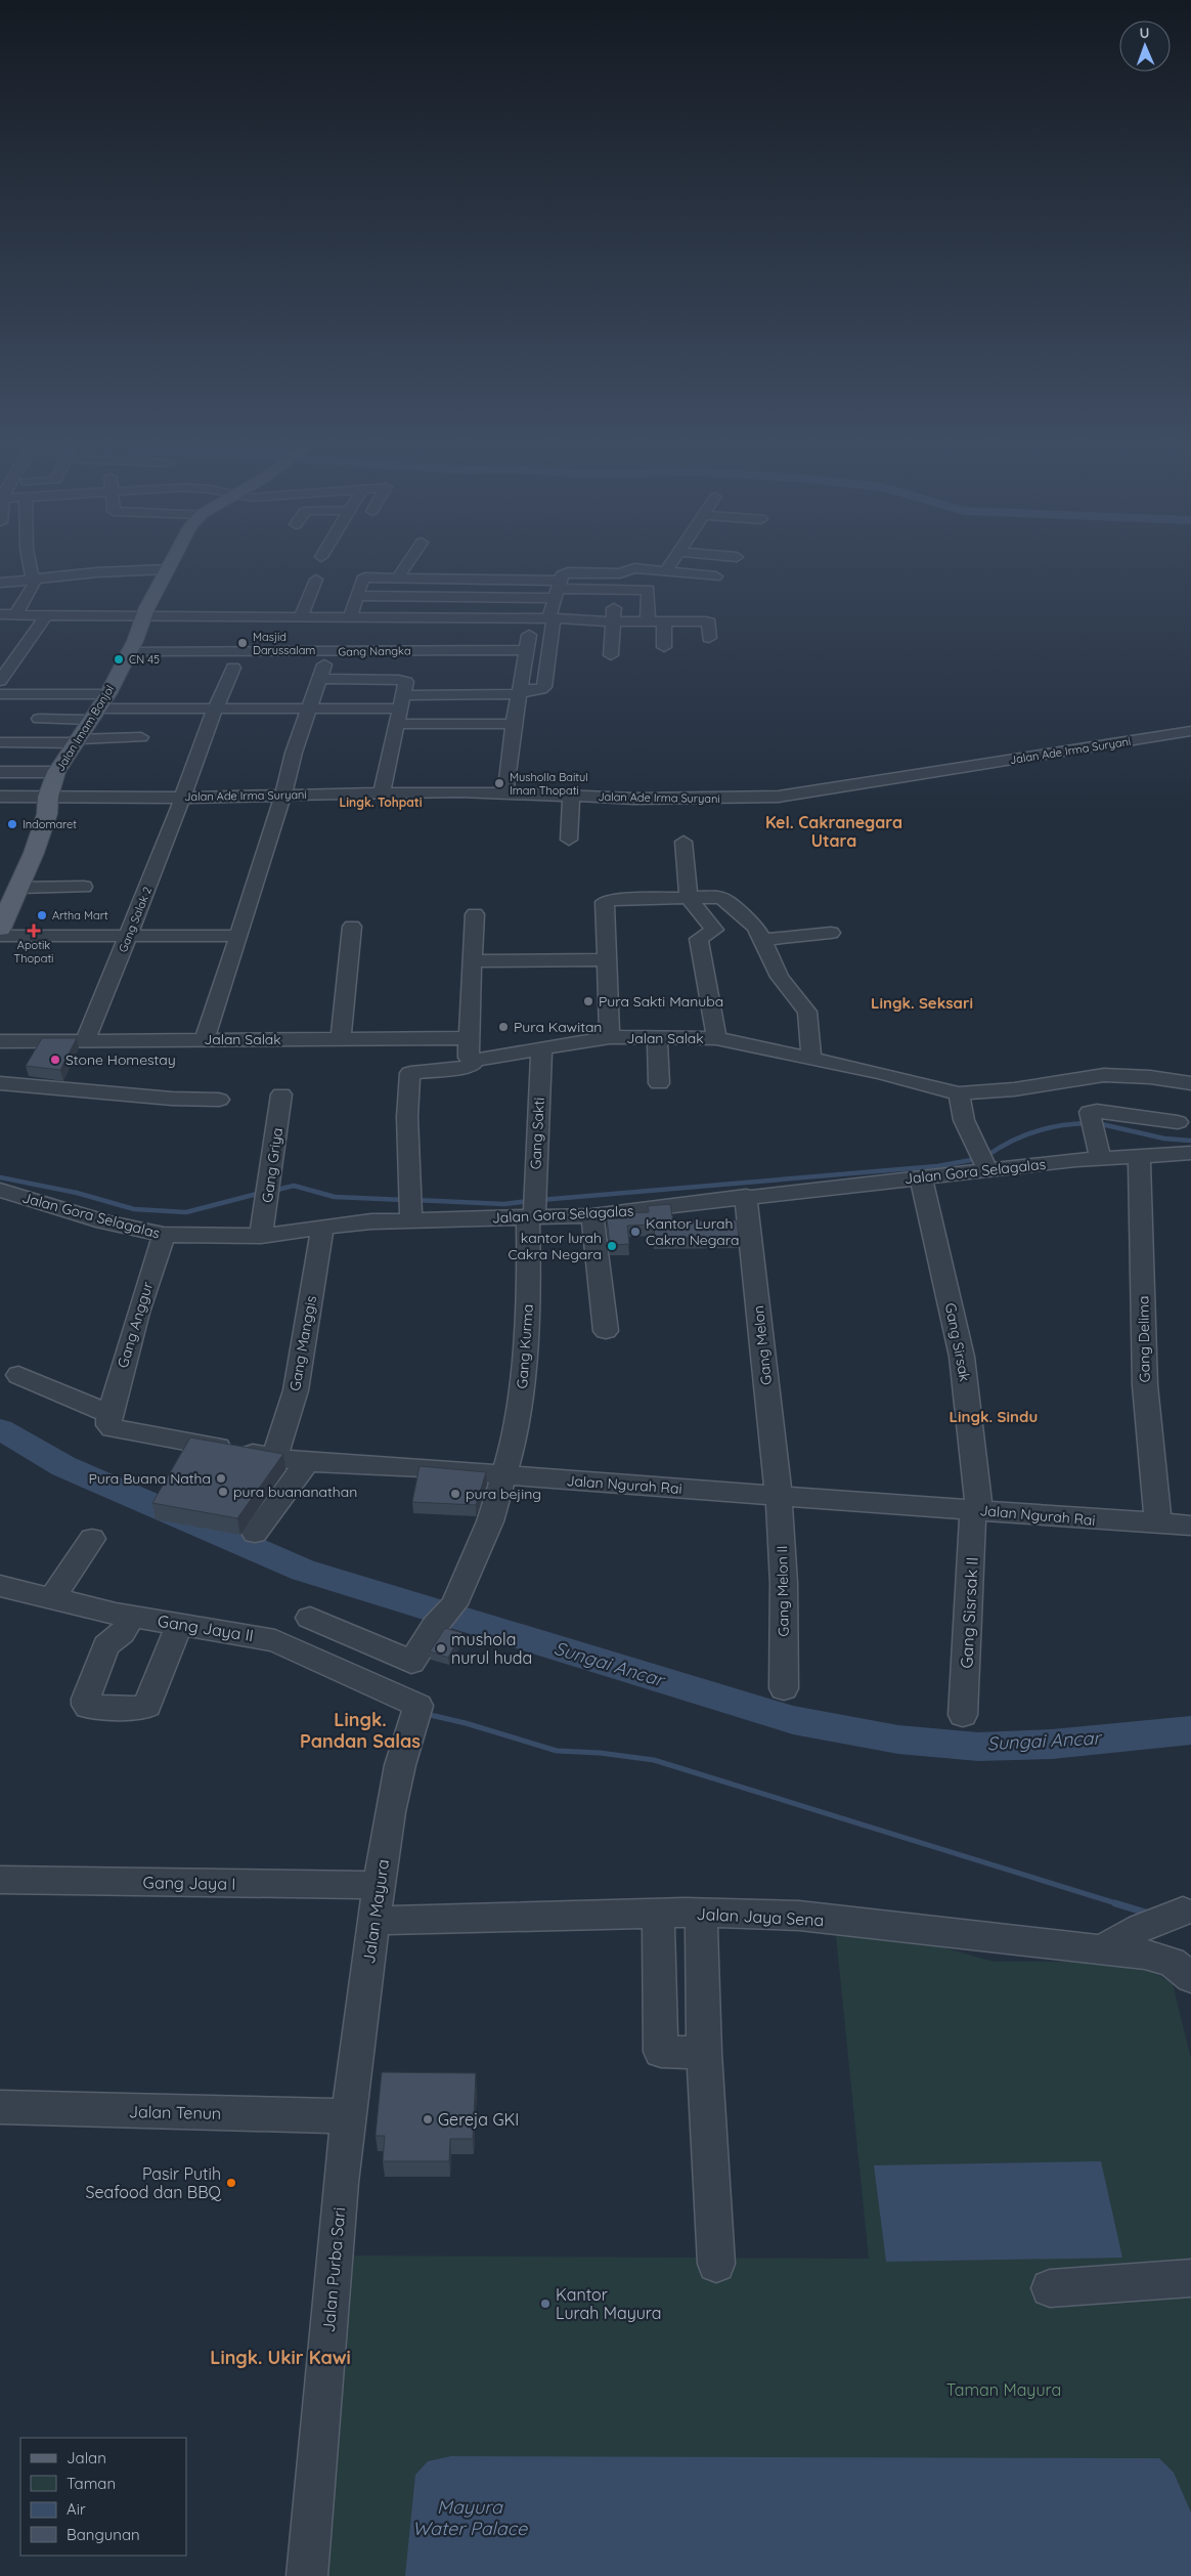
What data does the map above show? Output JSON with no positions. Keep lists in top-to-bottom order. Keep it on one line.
{"streets":{"main road":["Jalan Imam Bonjol"],"street":["Gang Nangka","Jalan Ade Irma Suryani","Gang Salak 2","Jalan Salak","Gang Sakti","Gang Griya","Jalan Gora Selagalas","Gang Anggur","Gang Delima","Gang Sirsak","Gang Manggis","Gang Melon","Gang Kurma","Jalan Ngurah Rai","Gang Melon II","Gang Sisrsak II","Gang Jaya II","Gang Jaya I","Jalan Mayura","Jalan Jaya Sena","Jalan Tenun","Jalan Purba Sari"]},"crossings":[["Gang Nangka","Jalan Imam Bonjol"],["Jalan Imam Bonjol","Jalan Ade Irma Suryani"],["Jalan Ade Irma Suryani","Gang Salak 2"],["Gang Salak 2","Jalan Salak"],["Jalan Salak","Gang Sakti"],["Jalan Salak","Jalan Gora Selagalas"],["Gang Sakti","Jalan Gora Selagalas"],["Gang Sakti","Gang Kurma"],["Gang Griya","Jalan Gora Selagalas"],["Jalan Gora Selagalas","Gang Anggur"],["Jalan Gora Selagalas","Gang Delima"],["Jalan Gora Selagalas","Gang Sirsak"],["Jalan Gora Selagalas","Gang Manggis"],["Jalan Gora Selagalas","Gang Melon"],["Jalan Gora Selagalas","Gang Kurma"],["Gang Anggur","Jalan Ngurah Rai"],["Gang Delima","Jalan Ngurah Rai"],["Gang Sirsak","Jalan Ngurah Rai"],["Gang Sirsak","Gang Sisrsak II"],["Gang Manggis","Jalan Ngurah Rai"],["Gang Melon","Jalan Ngurah Rai"],["Gang Melon","Gang Melon II"],["Gang Kurma","Jalan Ngurah Rai"],["Jalan Ngurah Rai","Gang Melon II"],["Jalan Ngurah Rai","Gang Sisrsak II"],["Gang Jaya II","Jalan Mayura"],["Gang Jaya I","Jalan Mayura"],["Jalan Mayura","Jalan Jaya Sena"],["Jalan Mayura","Jalan Tenun"],["Jalan Mayura","Jalan Purba Sari"],["Jalan Tenun","Jalan Purba Sari"]],"districts":["Lingk. Tohpati","Kel. Cakranegara Utara","Lingk. Seksari","Lingk. Sindu","Lingk. Pandan Salas","Lingk. Ukir Kawi"],"water":["Sungai Ancar","Mayura Water Palace"],"parks":["Taman Mayura"],"places":{"other":["Masjid Darussalam","CN 45","Musholla Baitul Iman Thopati","Indomaret","Artha Mart","Pura Sakti Manuba","Pura Kawitan","Stone Homestay","Kantor Lurah Cakra Negara","kantor lurah Cakra Negara","Pura Buana Natha","pura buananathan","pura bejing","mushola nurul huda","Gereja GKI","Pasir Putih Seafood dan BBQ","Kantor Lurah Mayura"],"health":["Apotik Thopati"]},"legend":["Jalan","Taman","Air","Bangunan"],"north":"top"}
